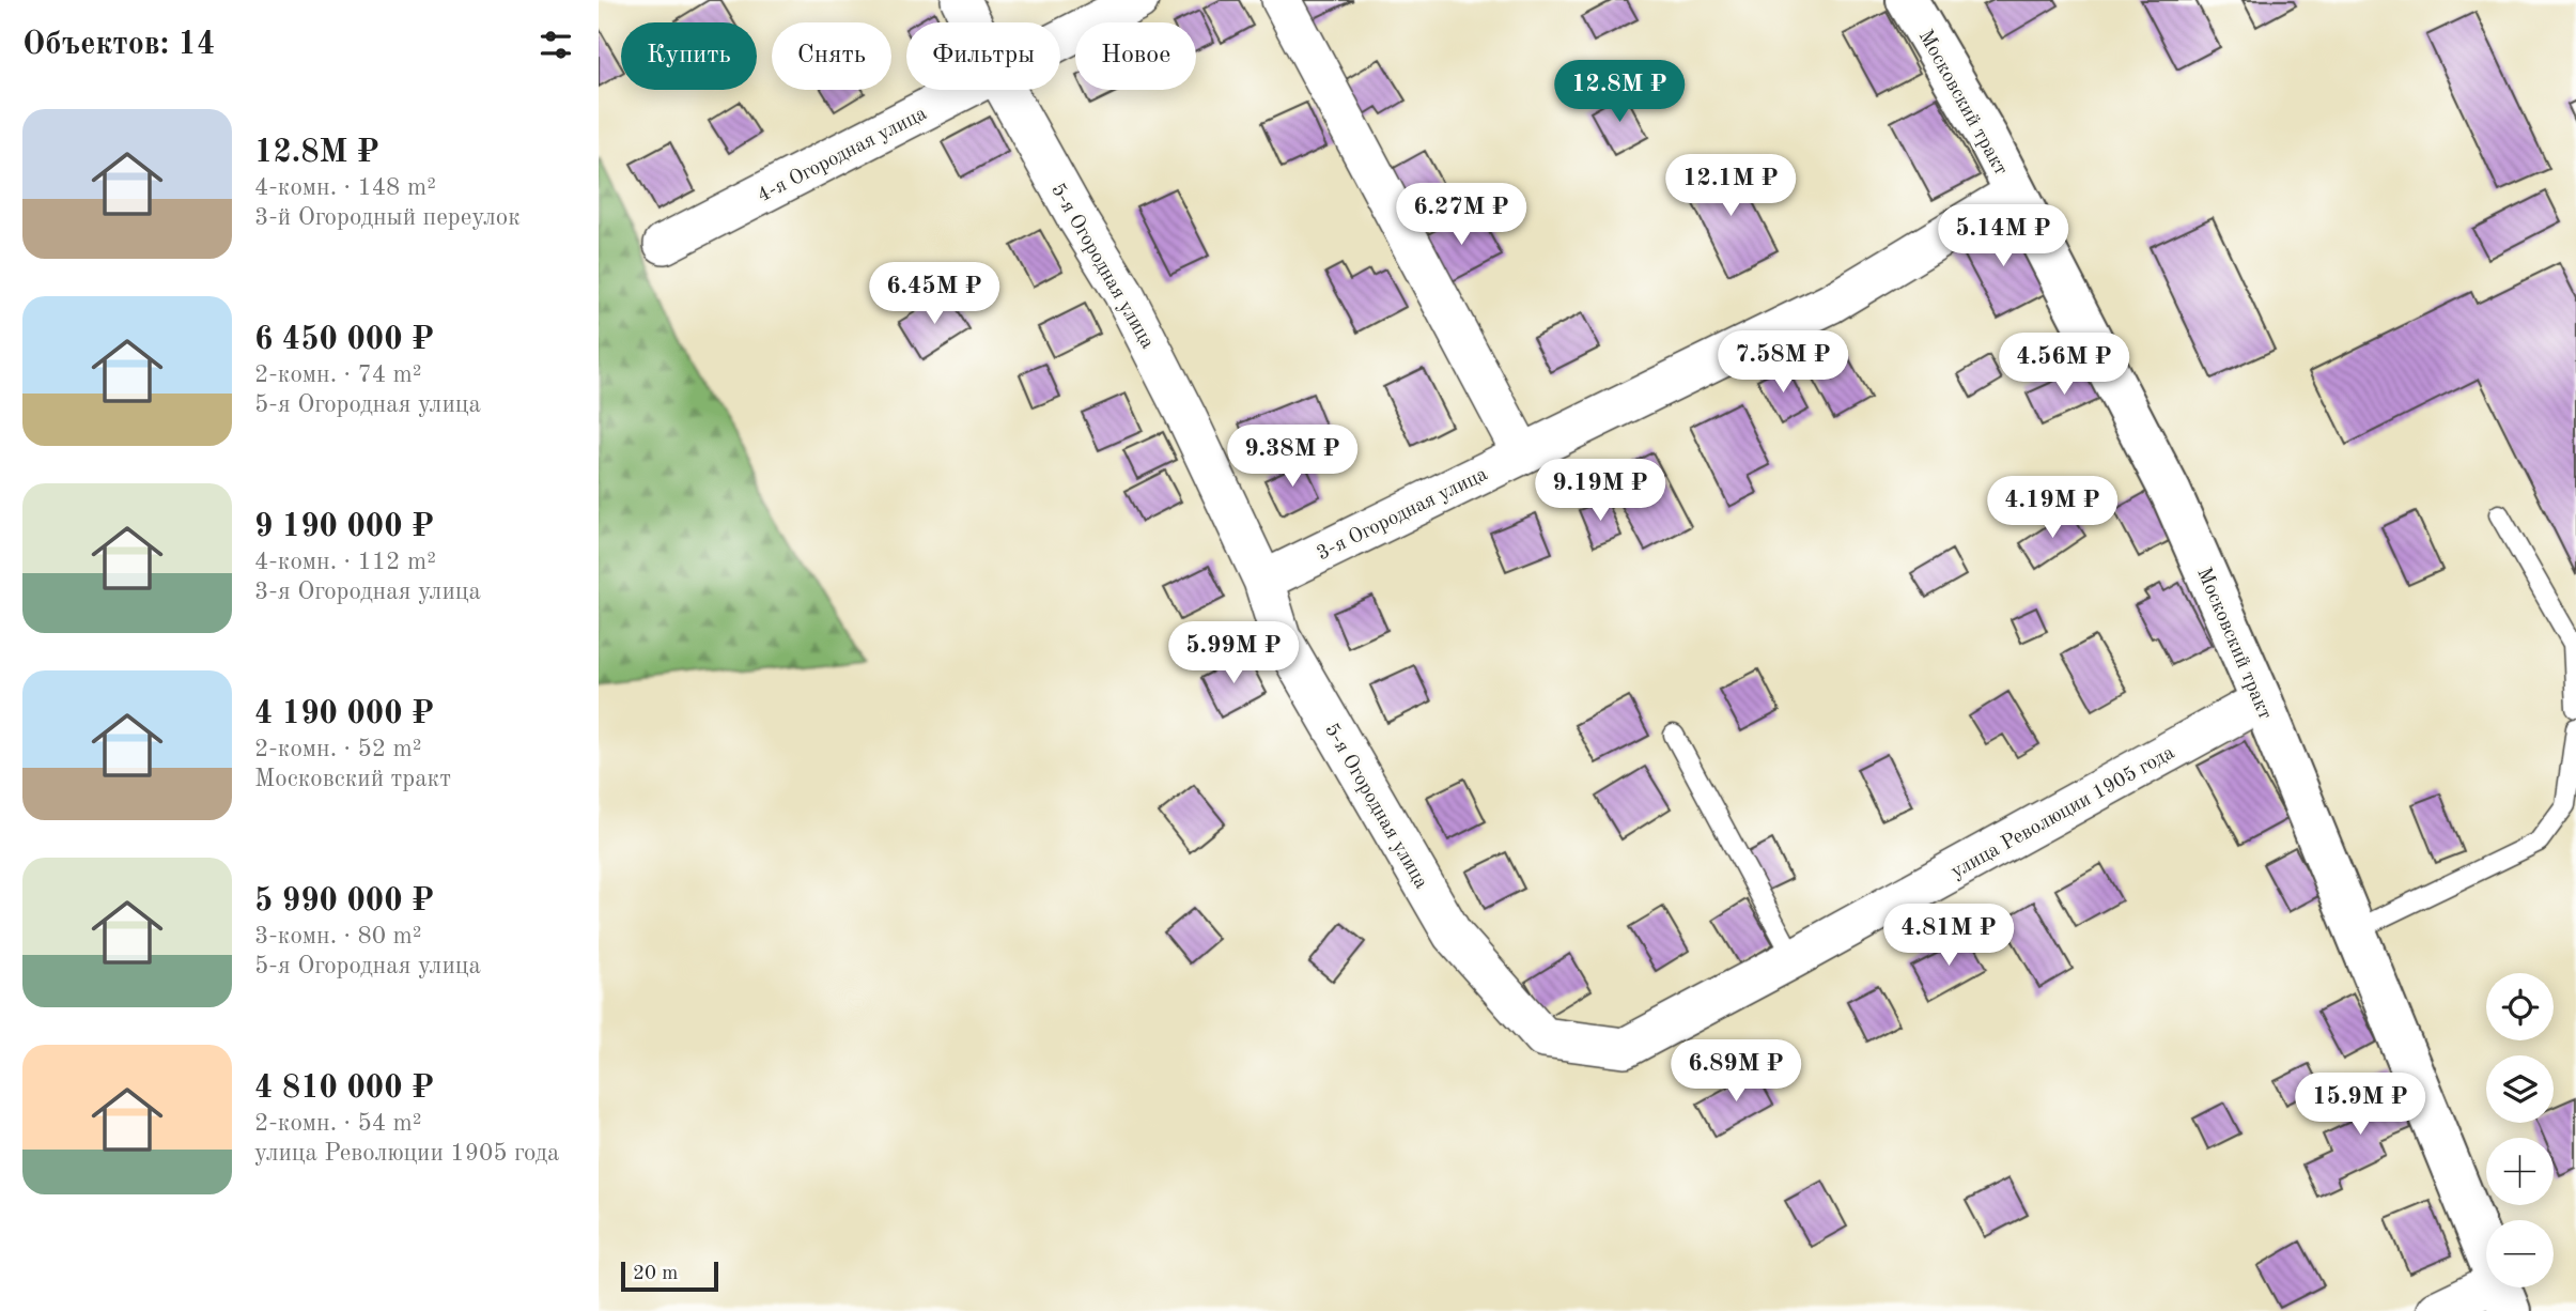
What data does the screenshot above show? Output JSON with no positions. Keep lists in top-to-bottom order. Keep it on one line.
{"streets":{"main road":["Московский тракт"],"street":["4-я Огородная улица","5-я Огородная улица","3-я Огородная улица","улица Революции 1905 года"]},"crossings":[["Московский тракт","3-я Огородная улица"],["Московский тракт","улица Революции 1905 года"],["5-я Огородная улица","3-я Огородная улица"],["5-я Огородная улица","улица Революции 1905 года"]],"scale_bar":"20 m","page":{"heading":"Объектов: 14","chip":["Купить","Снять","Фильтры","Новое"],"price":["12.8M ₽","12.1M ₽","6.27M ₽","5.14M ₽","6.45M ₽","7.58M ₽","4.56M ₽","9.38M ₽","9.19M ₽","4.19M ₽","5.99M ₽","4.81M ₽","6.89M ₽","15.9M ₽"],"list":[{"name":"12.8M ₽","note":"4-комн. · 148 m² · 3-й Огородный переулок"},{"name":"6 450 000 ₽","note":"2-комн. · 74 m² · 5-я Огородная улица"},{"name":"9 190 000 ₽","note":"4-комн. · 112 m² · 3-я Огородная улица"},{"name":"4 190 000 ₽","note":"2-комн. · 52 m² · Московский тракт"},{"name":"5 990 000 ₽","note":"3-комн. · 80 m² · 5-я Огородная улица"},{"name":"4 810 000 ₽","note":"2-комн. · 54 m² · улица Революции 1905 года"}],"map_buttons":["+","−"],"scale":"20 m"}}
